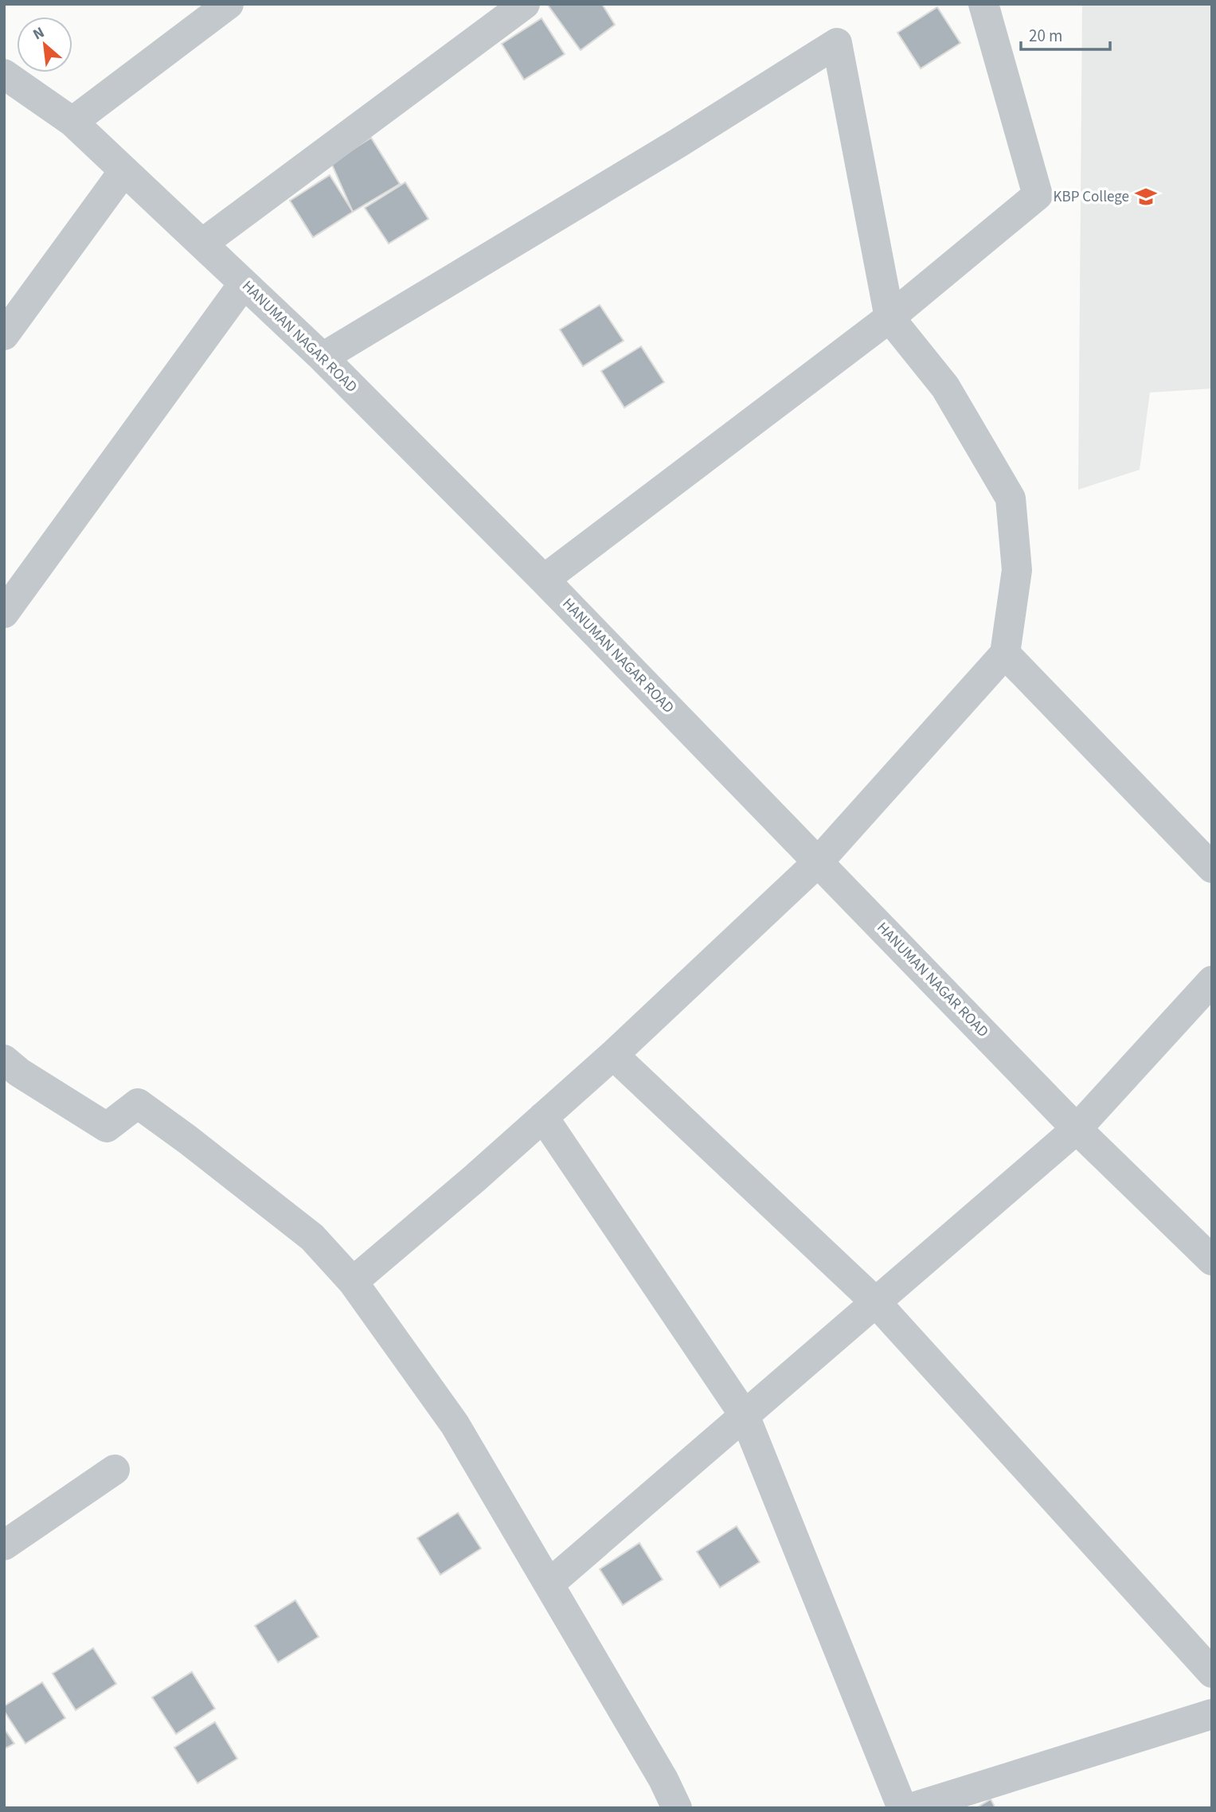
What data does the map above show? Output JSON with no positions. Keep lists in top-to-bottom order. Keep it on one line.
{"streets":{"street":["HANUMAN NAGAR ROAD"]},"places":{"school or university":["KBP College"]},"scale_bar":"20 m","north":"top left"}
